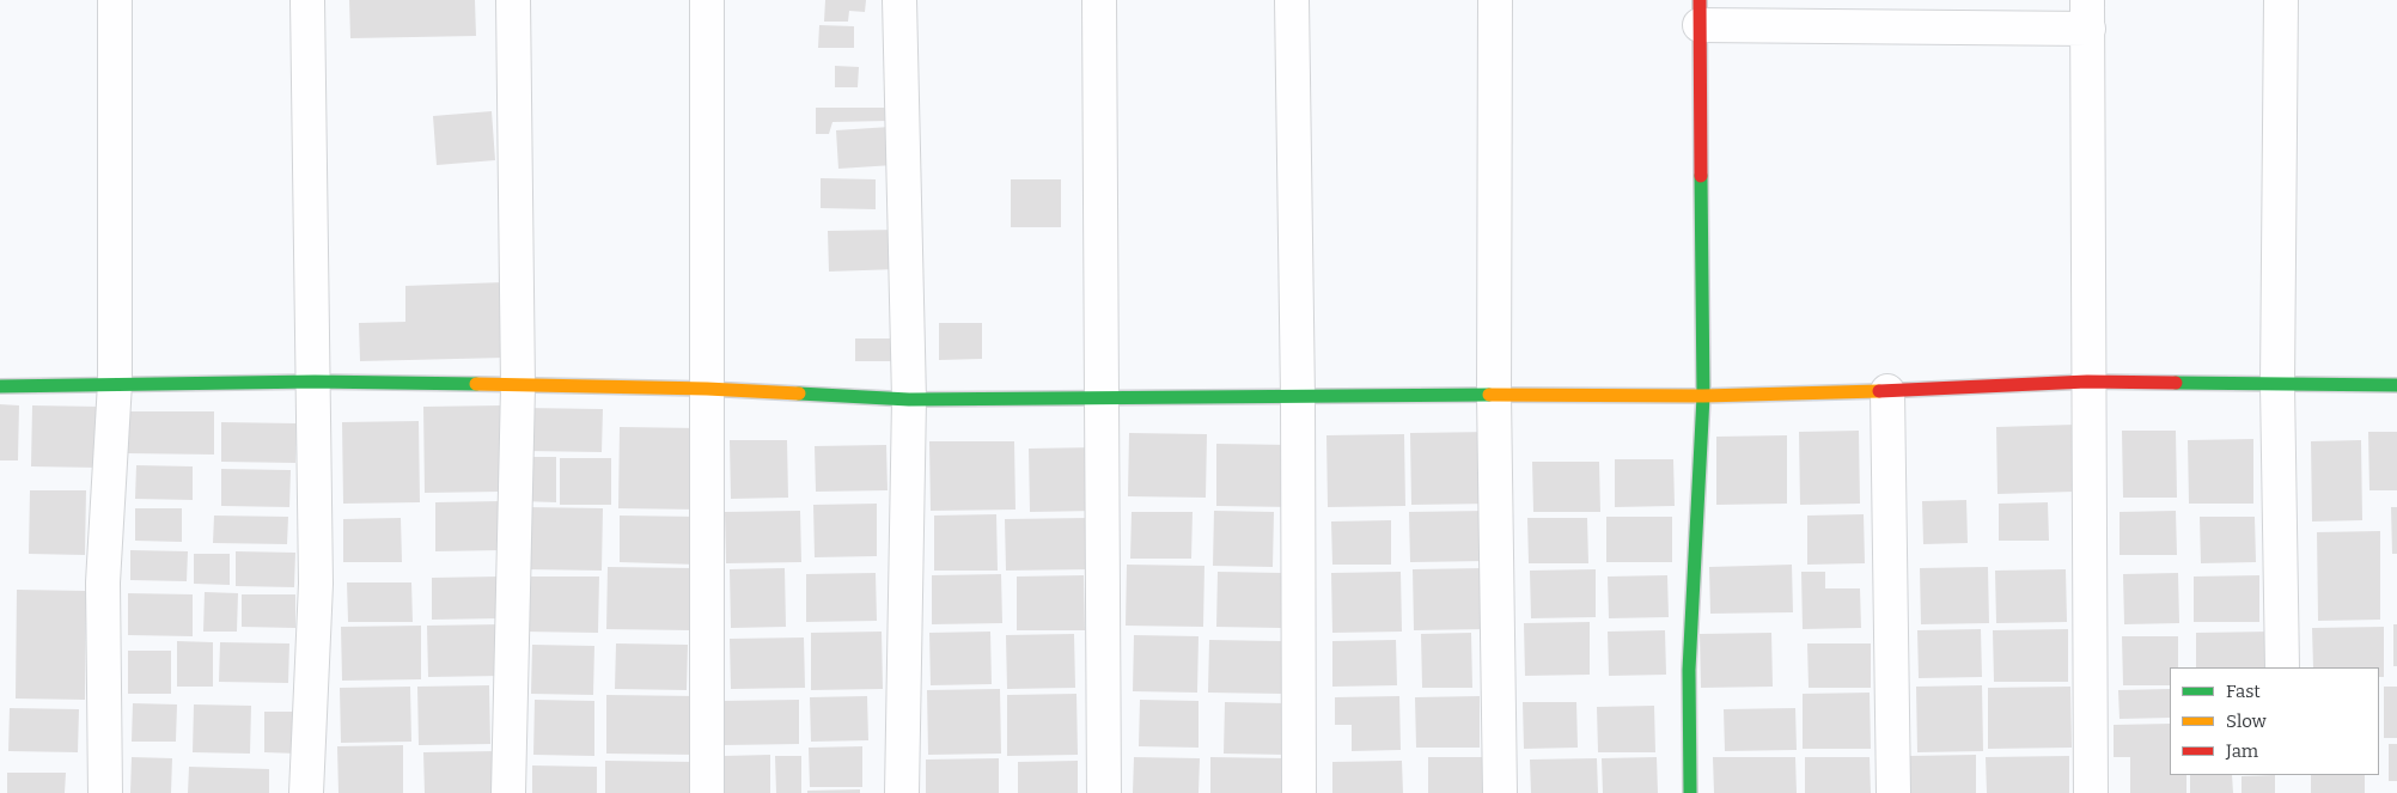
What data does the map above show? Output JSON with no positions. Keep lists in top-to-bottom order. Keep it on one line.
{"legend":["Fast","Slow","Jam"]}
